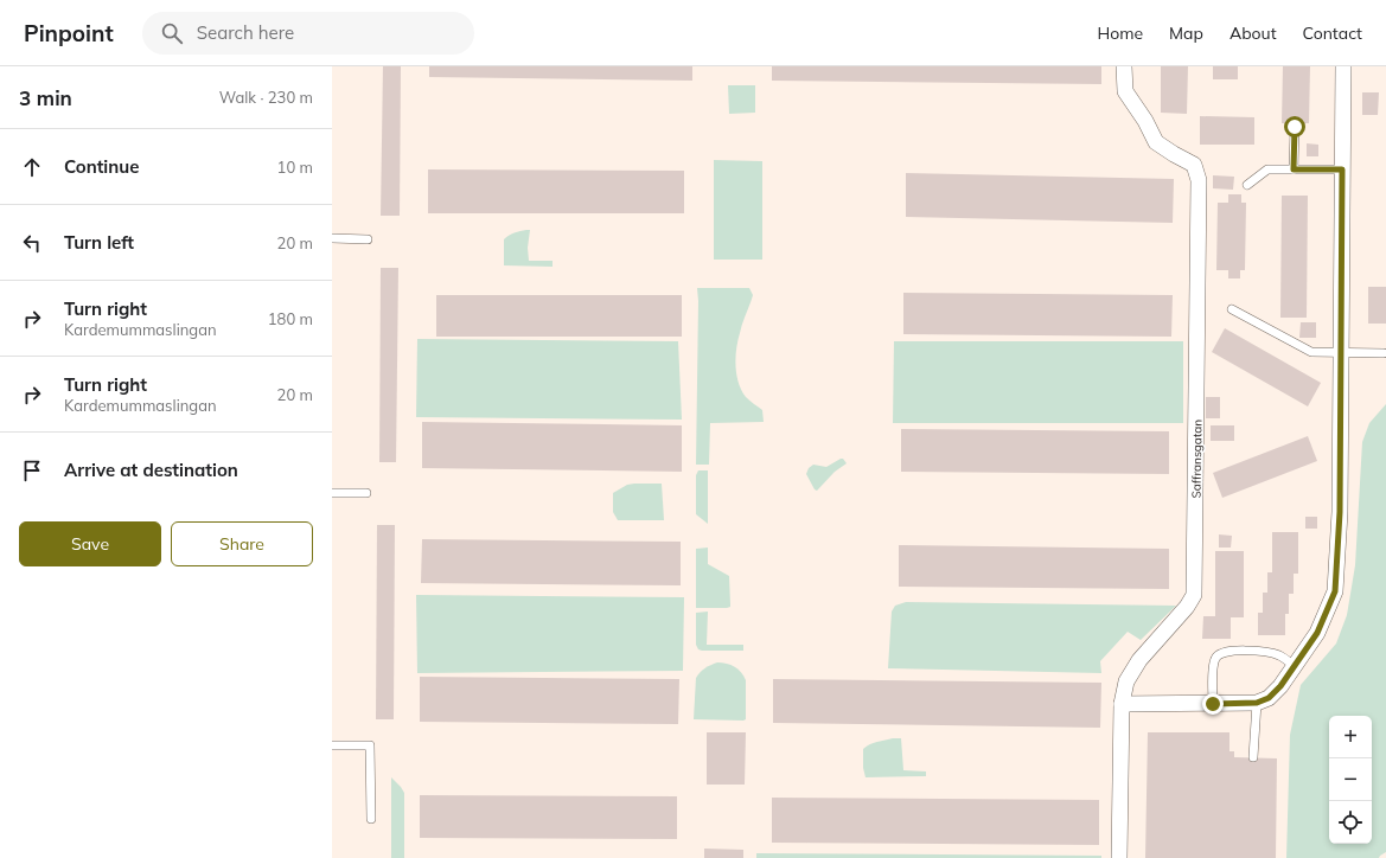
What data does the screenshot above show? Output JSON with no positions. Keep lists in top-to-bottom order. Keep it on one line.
{"streets":{"street":["Saffransgatan"]},"page":{"header":"Pinpoint","search":"Search here","nav":["Home","Map","About","Contact"],"heading":["3 min","Walk · 230 m"],"list":[["Continue","10 m"],["Turn left","20 m"],["Turn right","Kardemummaslingan","180 m"],["Turn right","Kardemummaslingan","20 m"],"Arrive at destination"],"buttons":["Save","Share"],"map_buttons":["+","−"]}}
